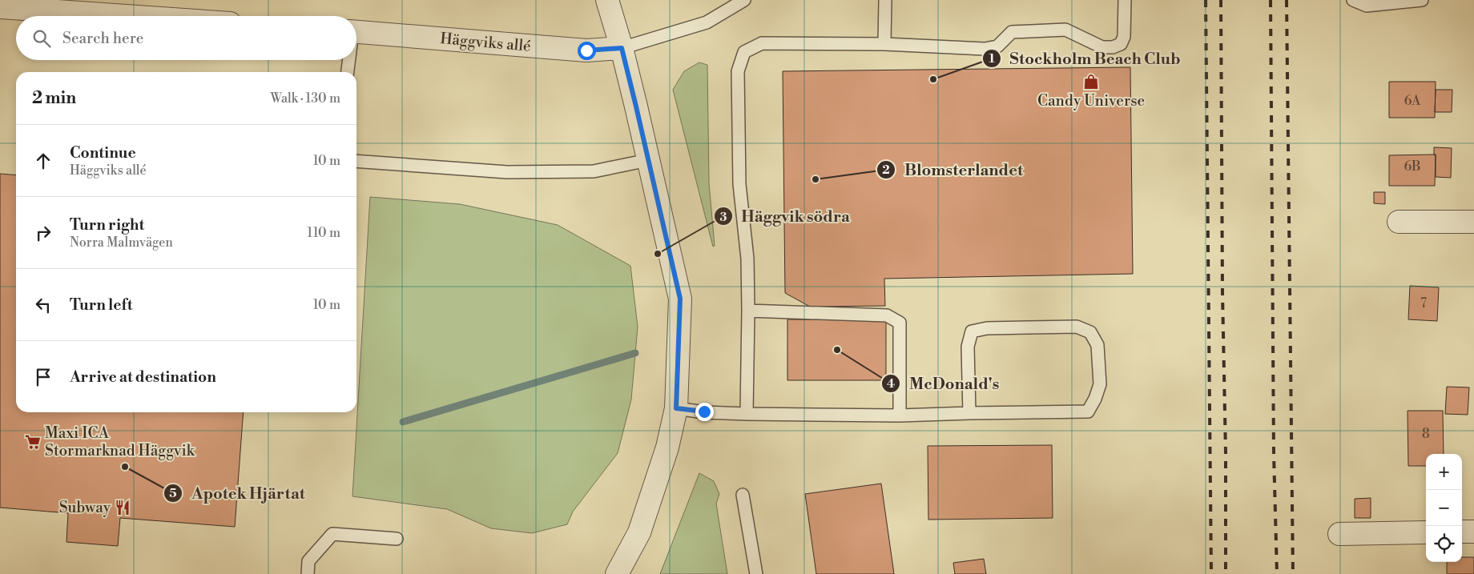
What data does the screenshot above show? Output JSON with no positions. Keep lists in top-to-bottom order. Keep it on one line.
{"streets":{"street":["Häggviks allé"]},"places":{"other":["Stockholm Beach Club","Blomsterlandet","Häggvik södra","McDonald's","Apotek Hjärtat"],"shop":["Candy Universe"],"supermarket":["Maxi ICA Stormarknad Häggvik"],"restaurant":["Subway"]},"house_numbers":["6A","6B","7","8"],"page":{"search":"Search here","heading":["2 min","Walk · 130 m"],"list":[["Continue","Häggviks allé","10 m"],["Turn right","Norra Malmvägen","110 m"],["Turn left","10 m"],"Arrive at destination"],"map_buttons":["+","−"]}}
